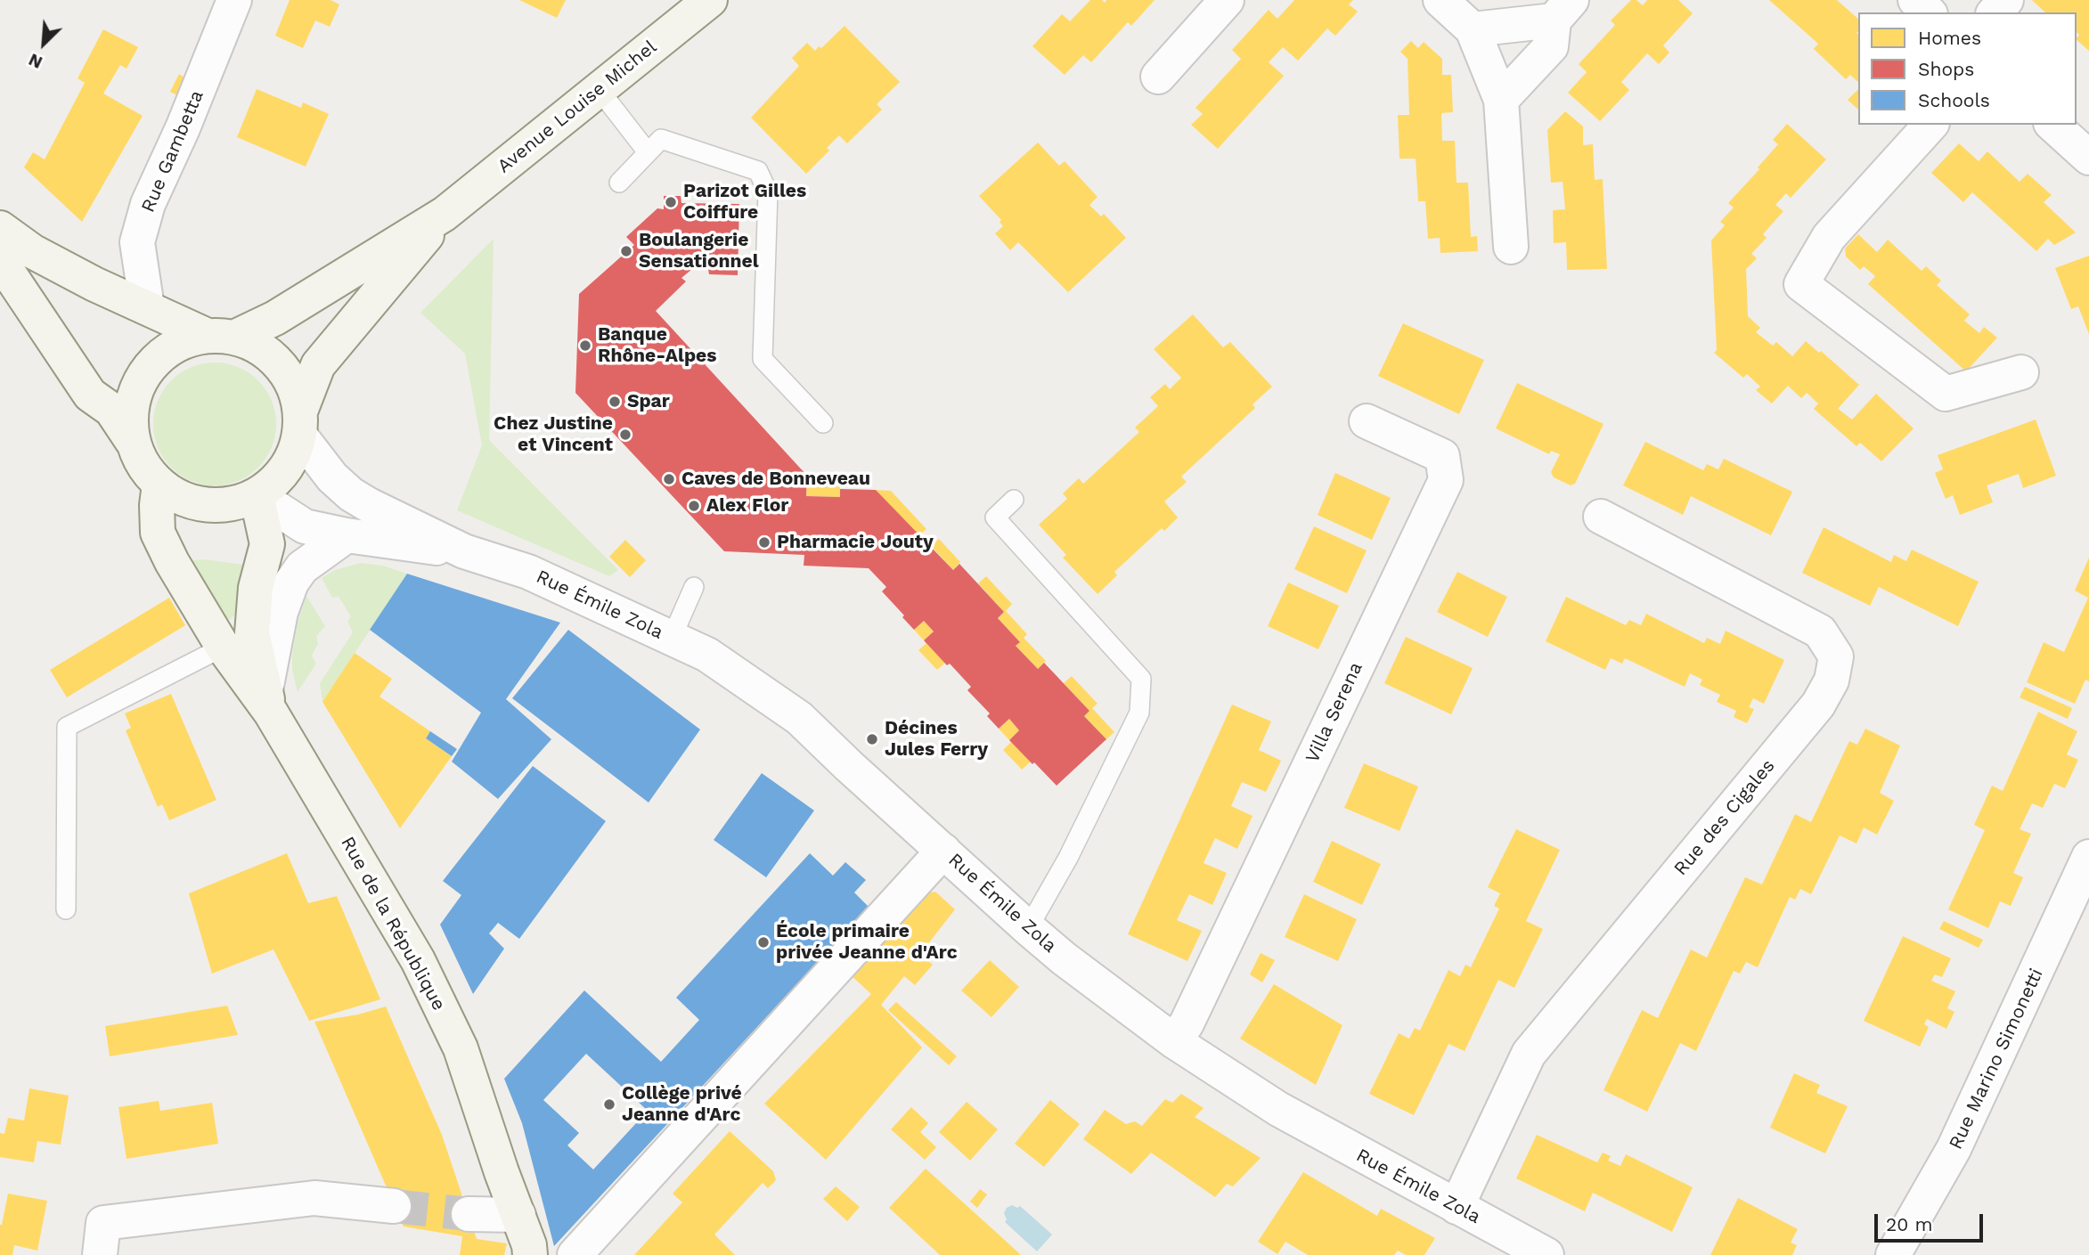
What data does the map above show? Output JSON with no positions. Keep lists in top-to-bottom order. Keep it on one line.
{"streets":{"street":["Avenue Louise Michel","Rue Gambetta","Rue Émile Zola","Villa Serena","Rue des Cigales","Rue de la République","Rue Marino Simonetti"]},"crossings":[["Avenue Louise Michel","Rue Émile Zola"],["Avenue Louise Michel","Rue de la République"],["Rue Émile Zola","Villa Serena"],["Rue Émile Zola","Rue des Cigales"],["Rue Émile Zola","Rue de la République"]],"places":["Parizot Gilles Coiffure","Boulangerie Sensationnel","Banque Rhône-Alpes","Spar","Chez Justine et Vincent","Caves de Bonneveau","Alex Flor","Pharmacie Jouty","Décines Jules Ferry","École primaire privée Jeanne d'Arc","Collège privé Jeanne d'Arc"],"legend":["Homes","Shops","Schools"],"scale_bar":"20 m","north":"bottom left"}
